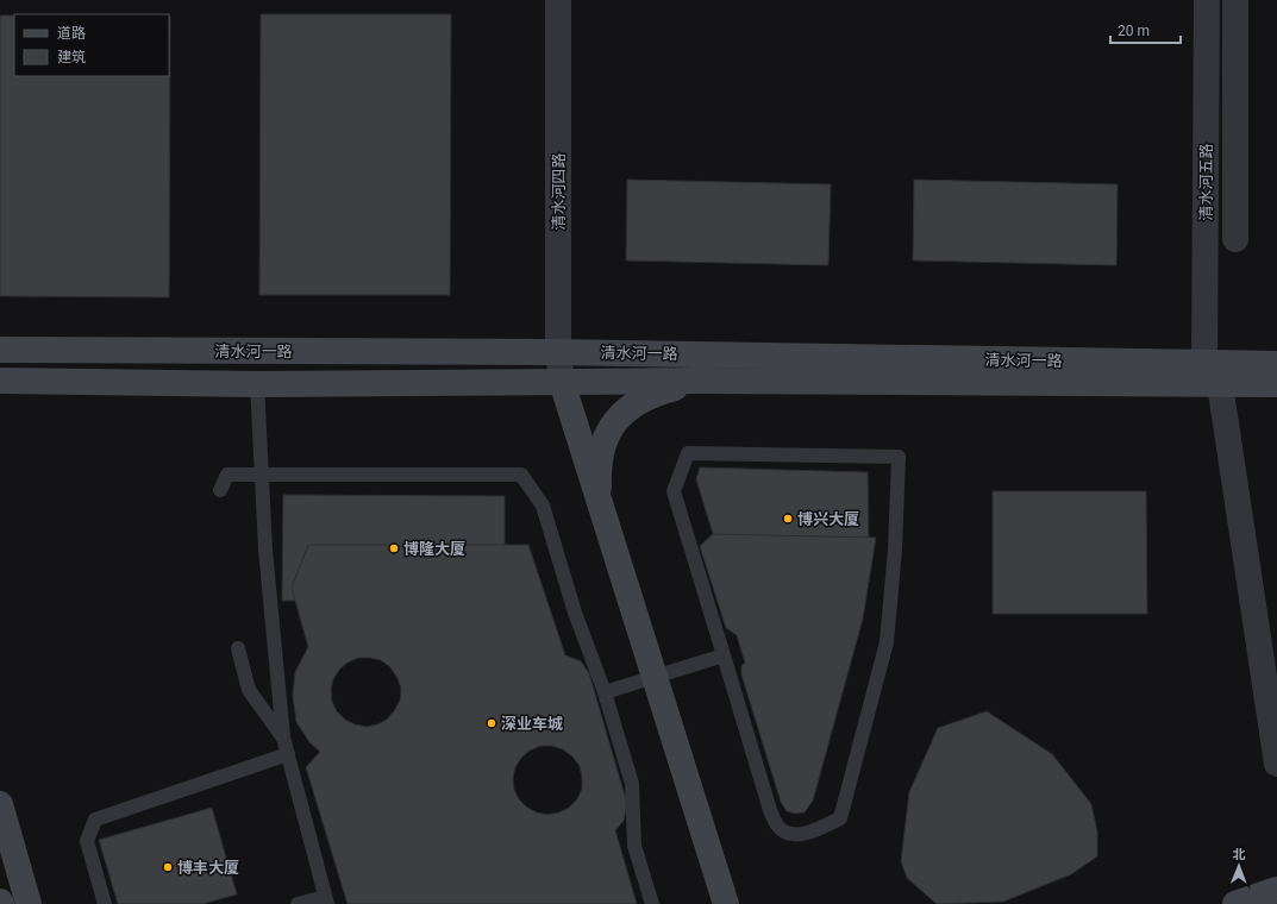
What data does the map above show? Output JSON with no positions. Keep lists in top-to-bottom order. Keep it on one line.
{"streets":{"street":["清水河五路","清水河四路","清水河一路"]},"crossings":[["清水河五路","清水河一路"],["清水河四路","清水河一路"]],"places":["博兴大厦","博隆大厦","深业车城","博丰大厦"],"legend":["道路","建筑"],"scale_bar":"20 m","north":"top"}
